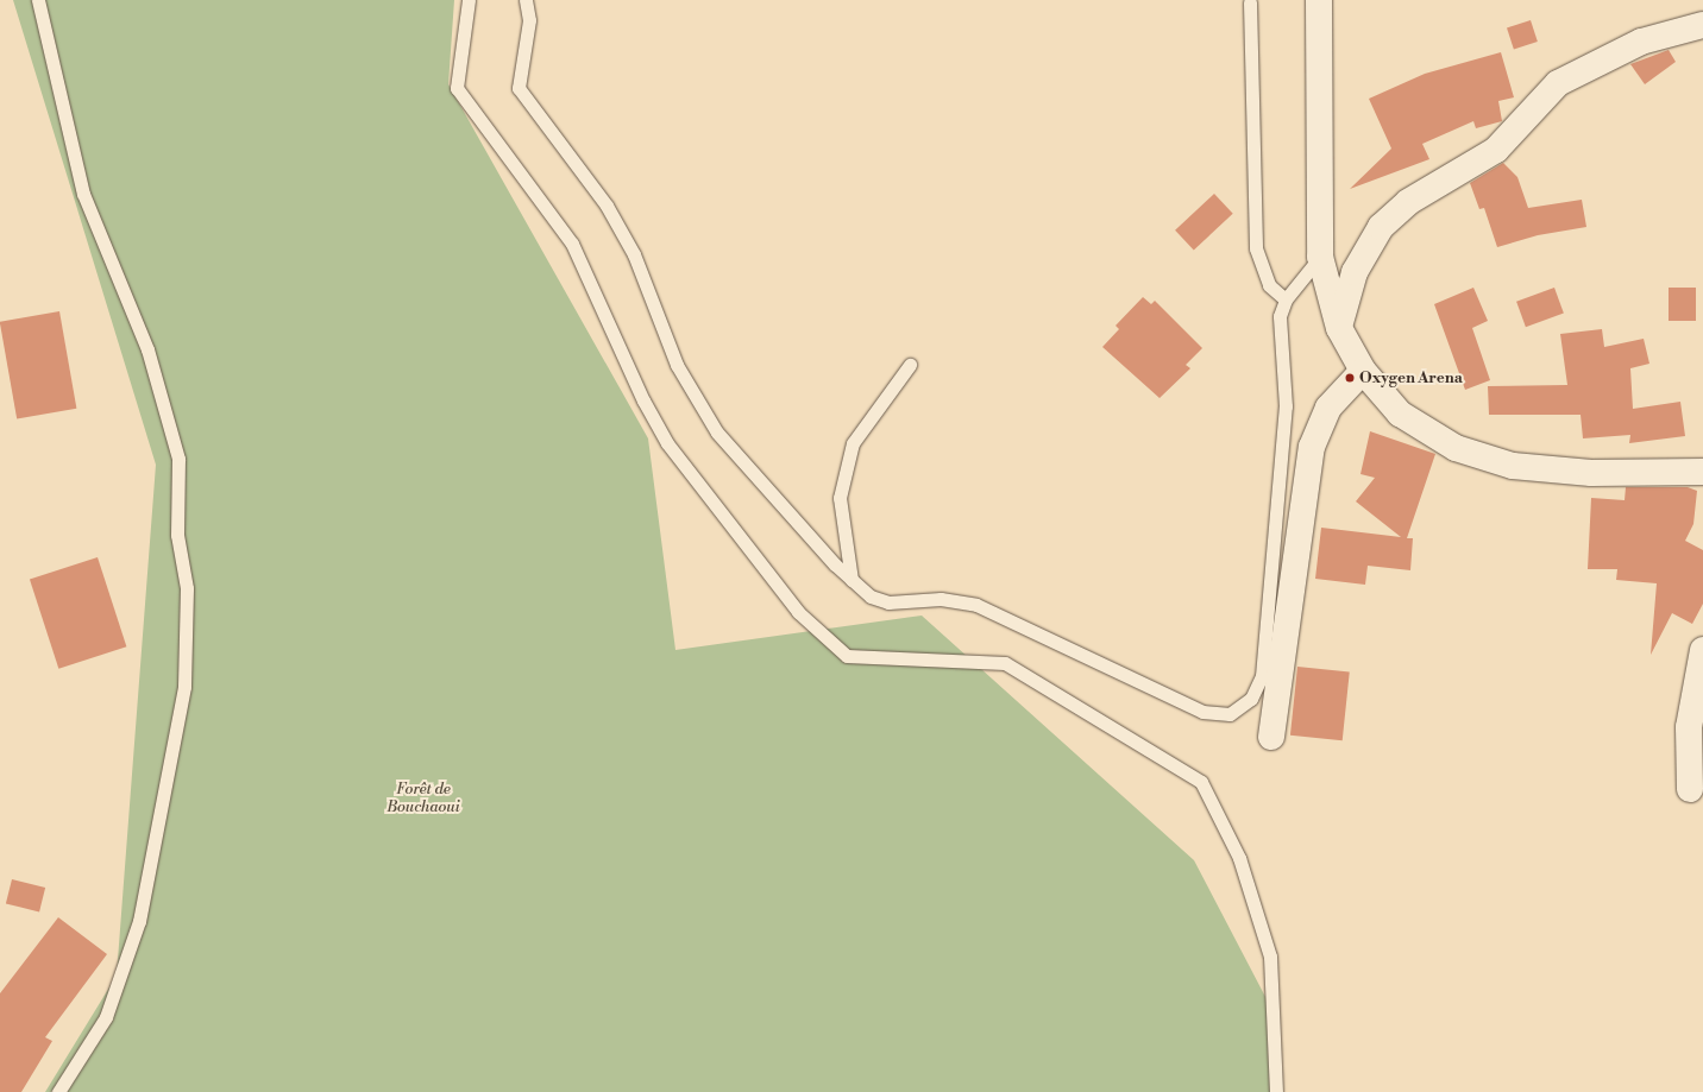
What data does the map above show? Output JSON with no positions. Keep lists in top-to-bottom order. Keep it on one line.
{"parks":["Forêt de Bouchaoui"],"places":["Oxygen Arena"]}
